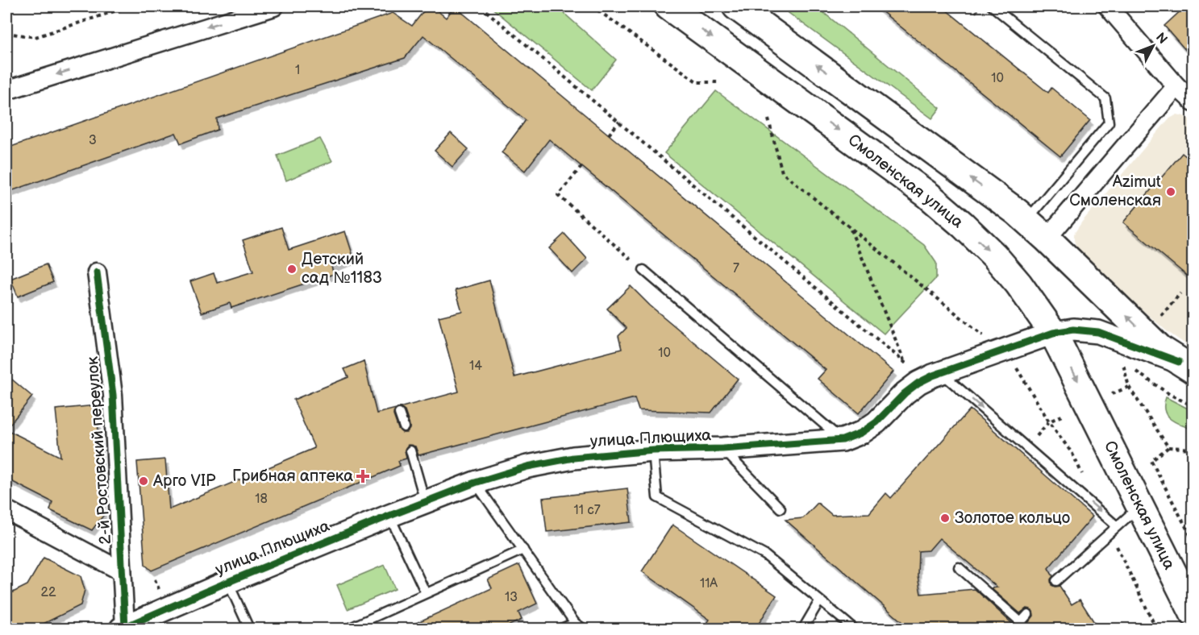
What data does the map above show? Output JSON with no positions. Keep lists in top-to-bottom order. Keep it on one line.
{"streets":{"main road":["Смоленская улица"],"street":["улица Плющиха","2-й Ростовский переулок"]},"crossings":[["Смоленская улица","улица Плющиха"],["улица Плющиха","2-й Ростовский переулок"]],"places":{"other":["Azimut Смоленская","Детский сад №1183","Арго VIP","Золотое кольцо"],"health":["Грибная аптека"]},"house_numbers":["1","10","3","7","10","14","18","11 c7","11А","22","13"],"north":"top right"}
